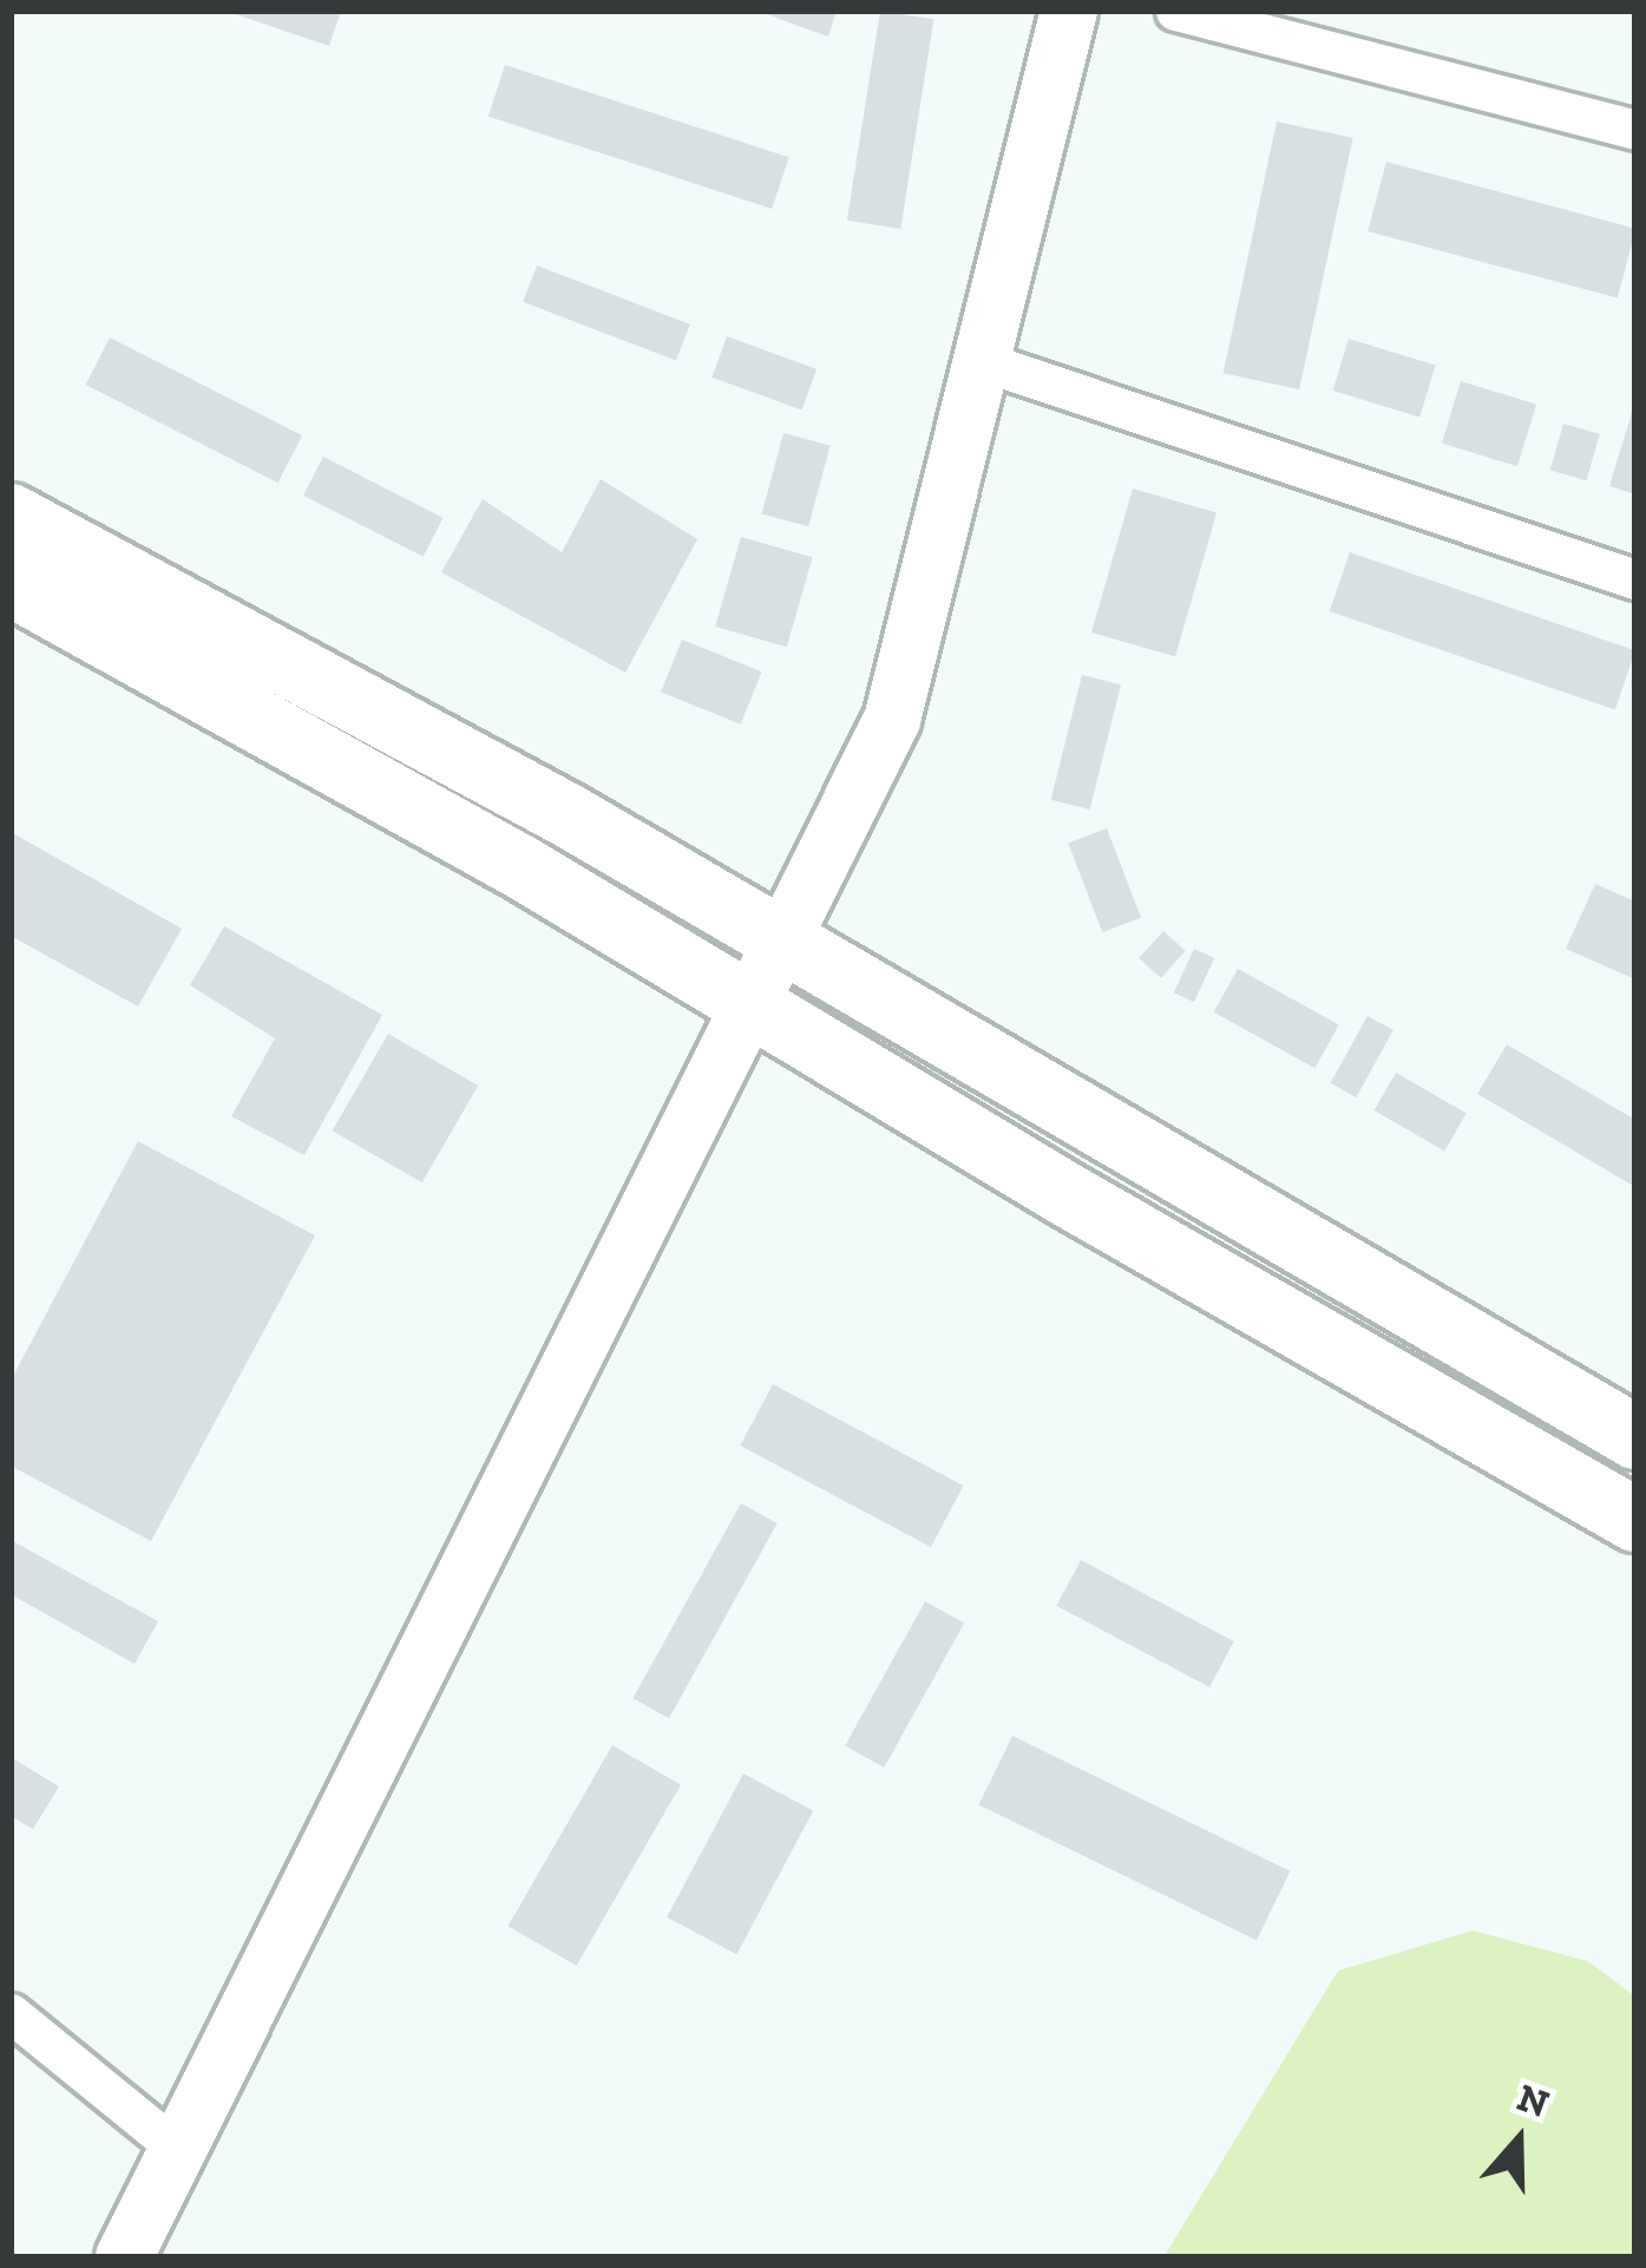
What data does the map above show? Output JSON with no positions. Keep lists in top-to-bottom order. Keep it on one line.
{"north":"top"}
